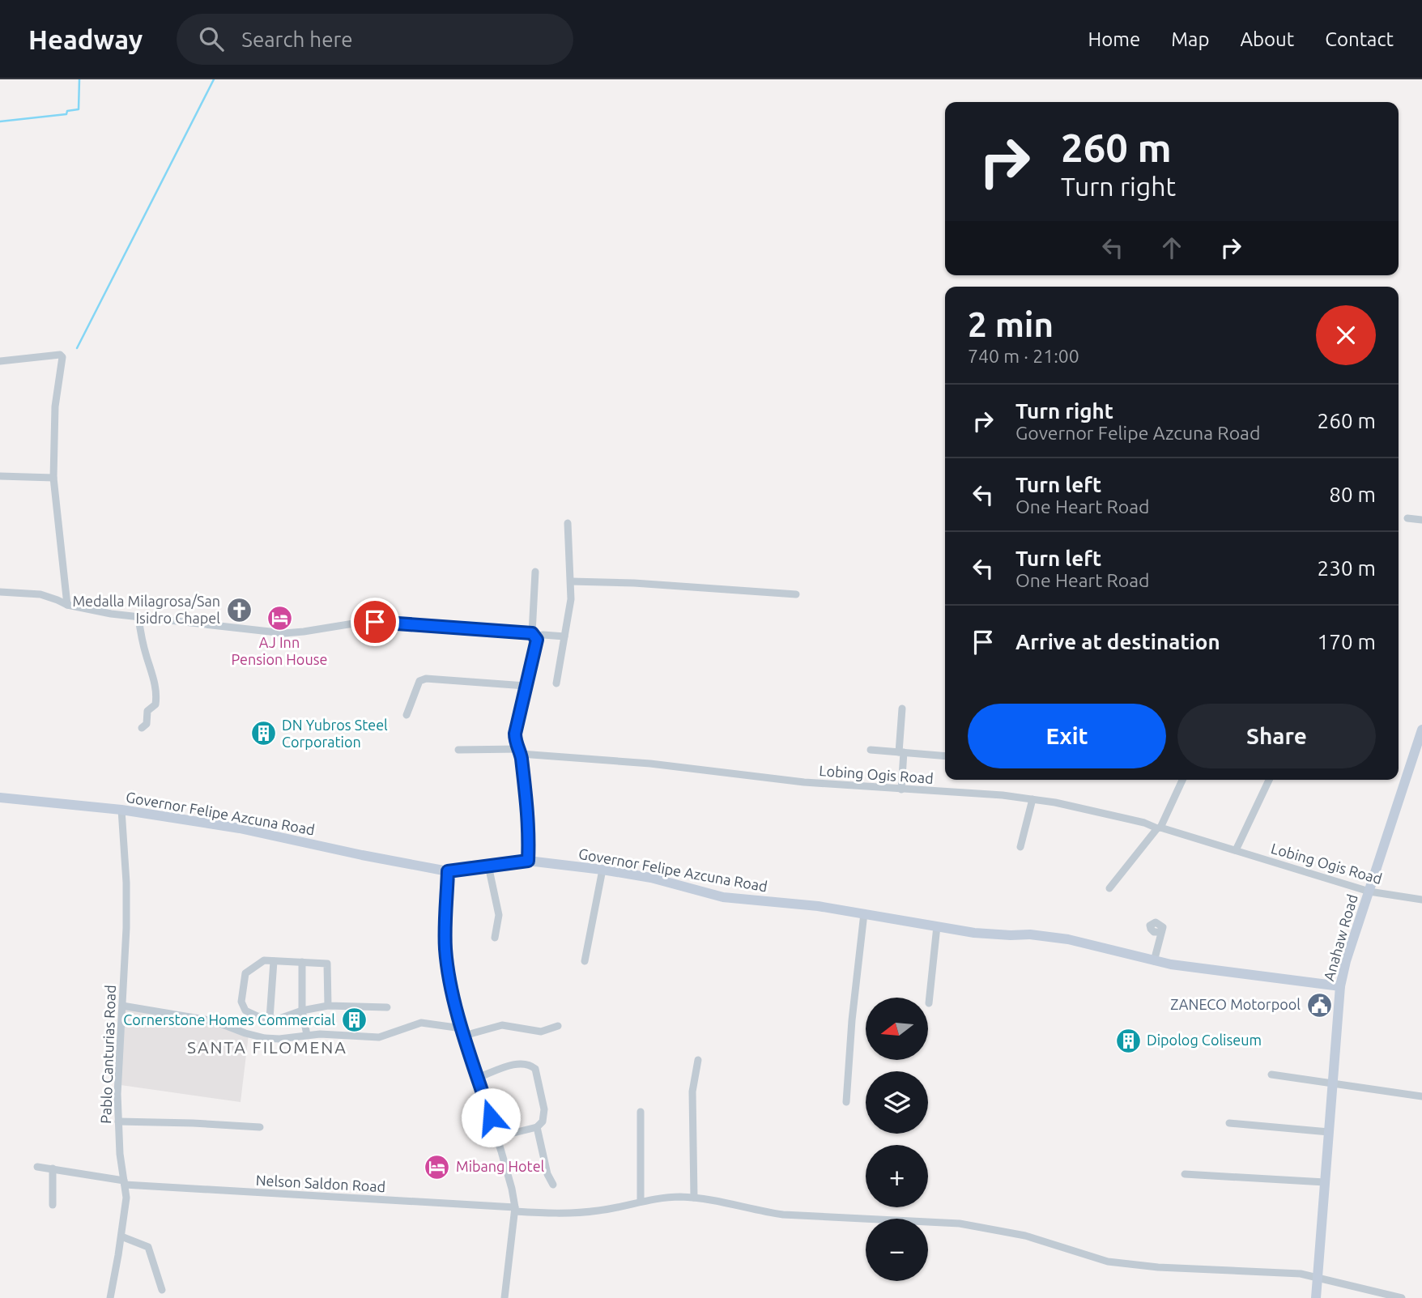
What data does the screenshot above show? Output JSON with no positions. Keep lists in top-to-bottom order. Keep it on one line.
{"streets":{"street":["Lobing Ogis Road","Governor Felipe Azcuna Road","Anahaw Road","Pablo Canturias Road","Nelson Saldon Road"]},"crossings":[["Lobing Ogis Road","Anahaw Road"],["Governor Felipe Azcuna Road","Anahaw Road"],["Governor Felipe Azcuna Road","Pablo Canturias Road"],["Anahaw Road","Nelson Saldon Road"],["Pablo Canturias Road","Nelson Saldon Road"]],"districts":["SANTA FILOMENA"],"places":{"church":["Medalla Milagrosa/San Isidro Chapel"],"hotel":["AJ Inn Pension House","Mibang Hotel"],"building":["DN Yubros Steel Corporation","Cornerstone Homes Commercial","Dipolog Coliseum"],"public building":["ZANECO Motorpool"]},"north":"left","page":{"header":"Headway","search":"Search here","nav":["Home","Map","About","Contact"],"turn":["260 m","Turn right"],"heading":["2 min","740 m · 21:00"],"list":[{"name":"Turn right","note":"Governor Felipe Azcuna Road","value":"260 m"},{"name":"Turn left","note":"One Heart Road","value":"80 m"},{"name":"Turn left","note":"One Heart Road","value":"230 m"},{"name":"Arrive at destination","value":"170 m"}],"buttons":["Exit","Share"],"map_buttons":["+","−"]}}
